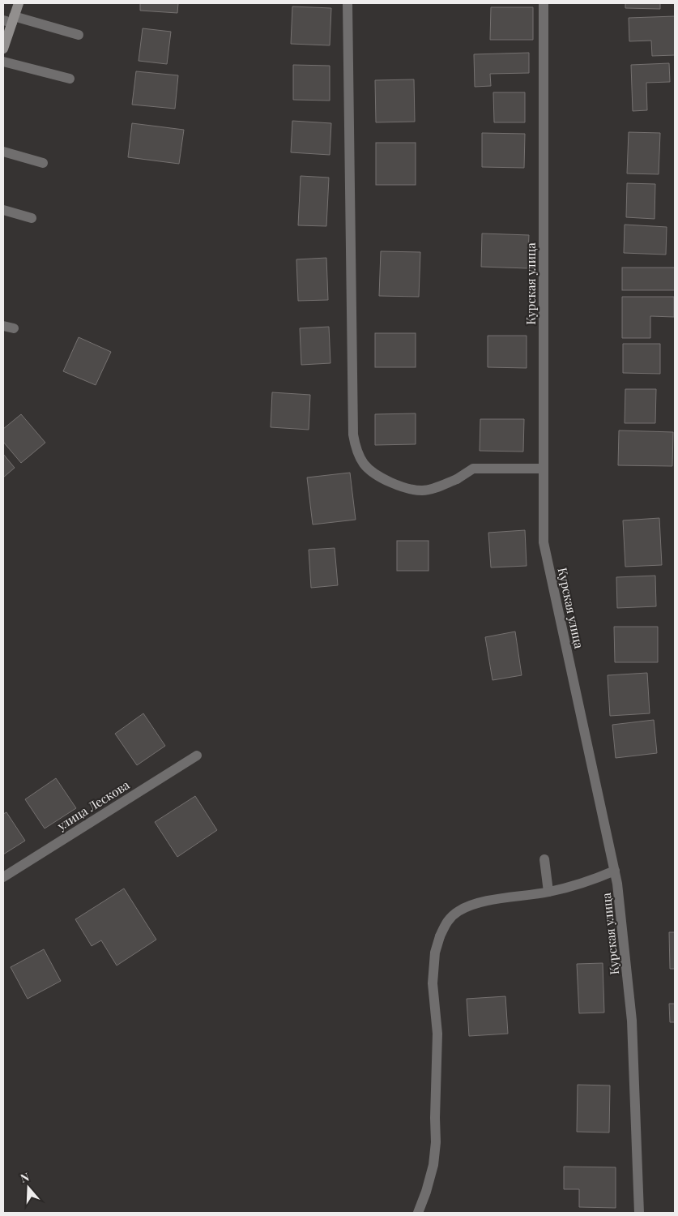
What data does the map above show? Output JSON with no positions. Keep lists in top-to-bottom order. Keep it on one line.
{"streets":{"street":["Курская улица","улица Лескова"]},"north":"top"}
